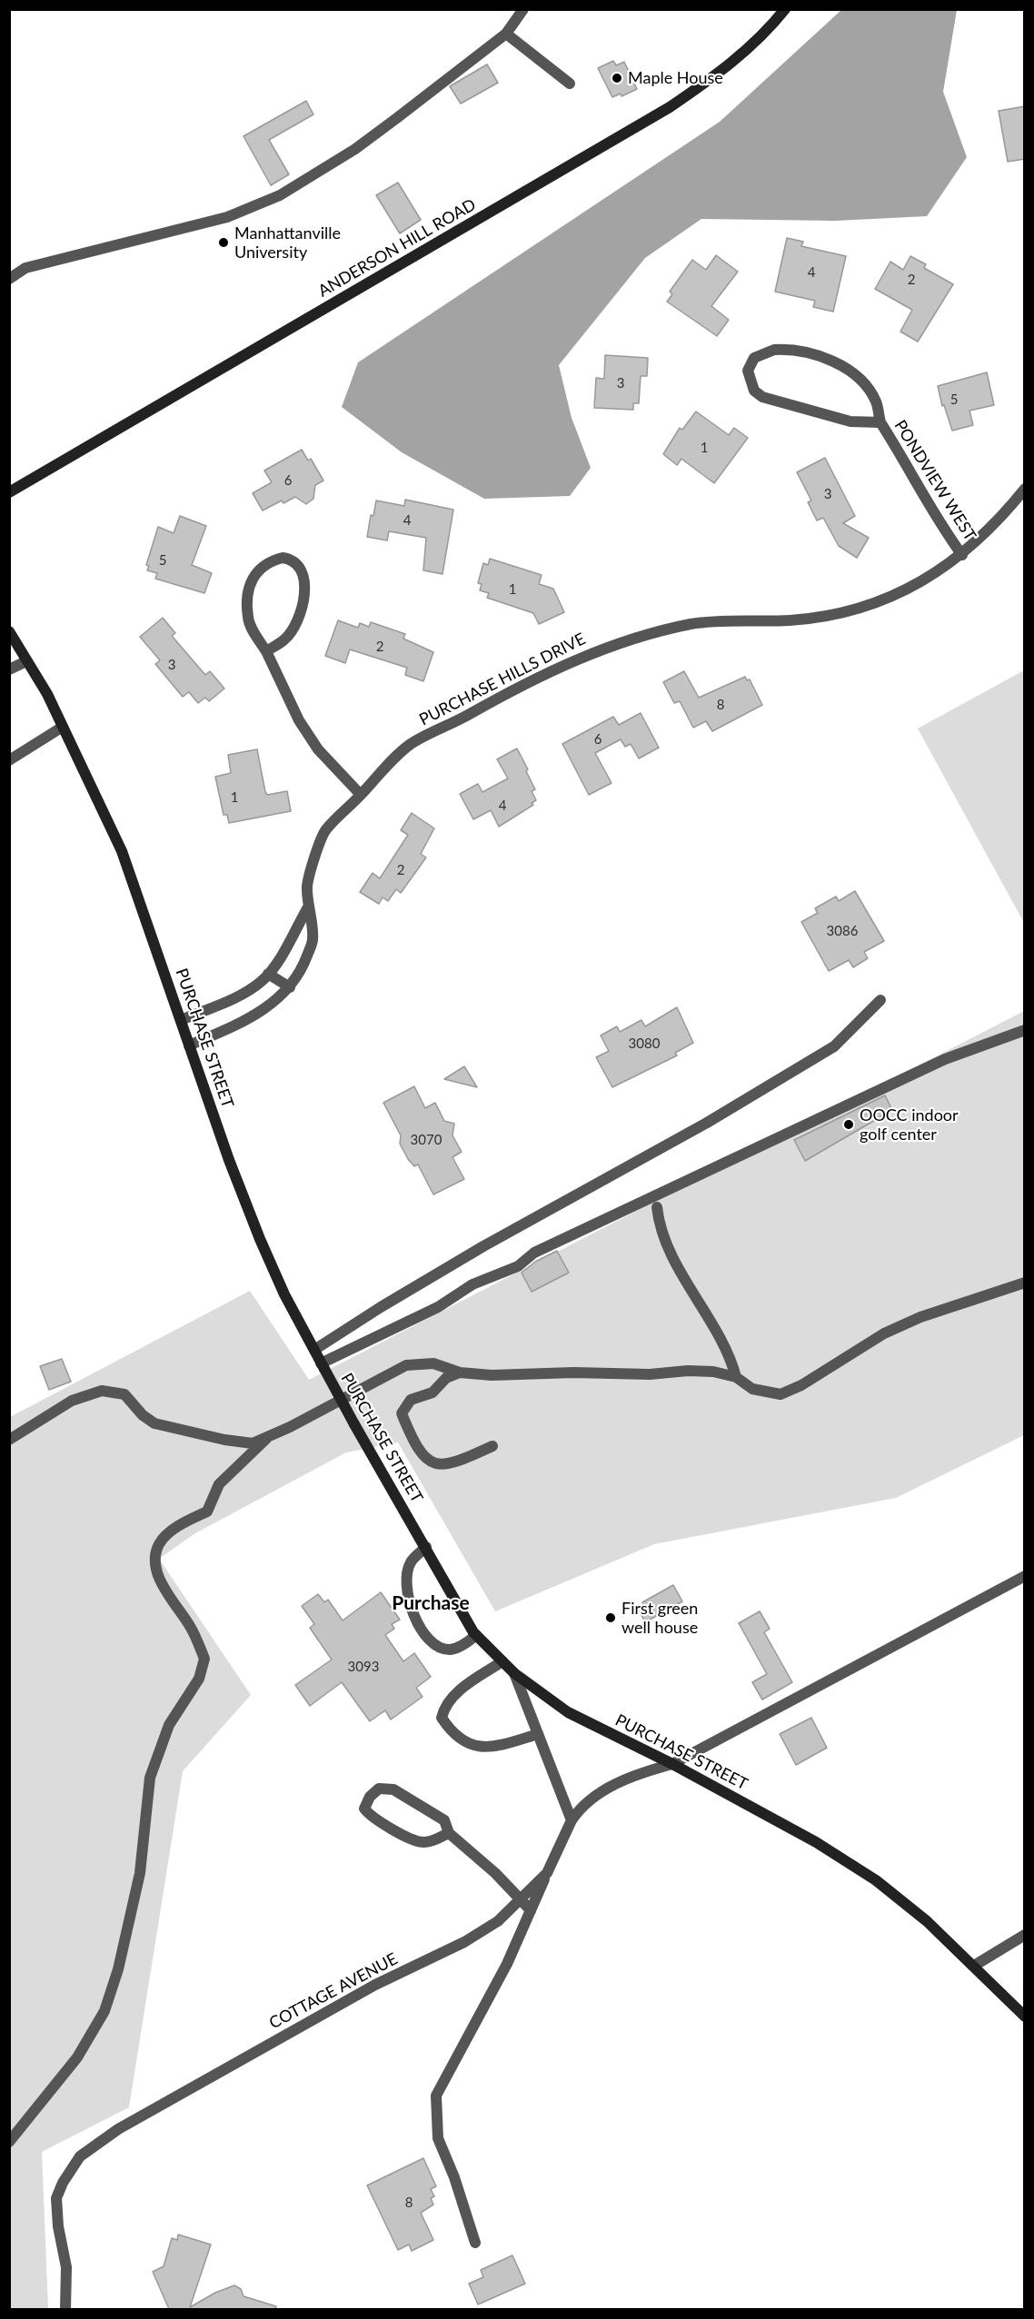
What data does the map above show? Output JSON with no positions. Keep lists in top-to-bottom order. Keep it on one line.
{"streets":{"main road":["ANDERSON HILL ROAD","PURCHASE STREET"],"street":["PONDVIEW WEST","PURCHASE HILLS DRIVE","COTTAGE AVENUE"]},"crossings":[["PONDVIEW WEST","PURCHASE HILLS DRIVE"],["PURCHASE HILLS DRIVE","PURCHASE STREET"],["PURCHASE STREET","COTTAGE AVENUE"]],"districts":["Purchase"],"places":["Maple House","Manhattanville University","OOCC indoor golf center","First green well house"],"house_numbers":["4","2","3","5","1","6","3","4","5","1","2","3","8","6","1","4","2","3086","3080","3070","3093","8"]}
